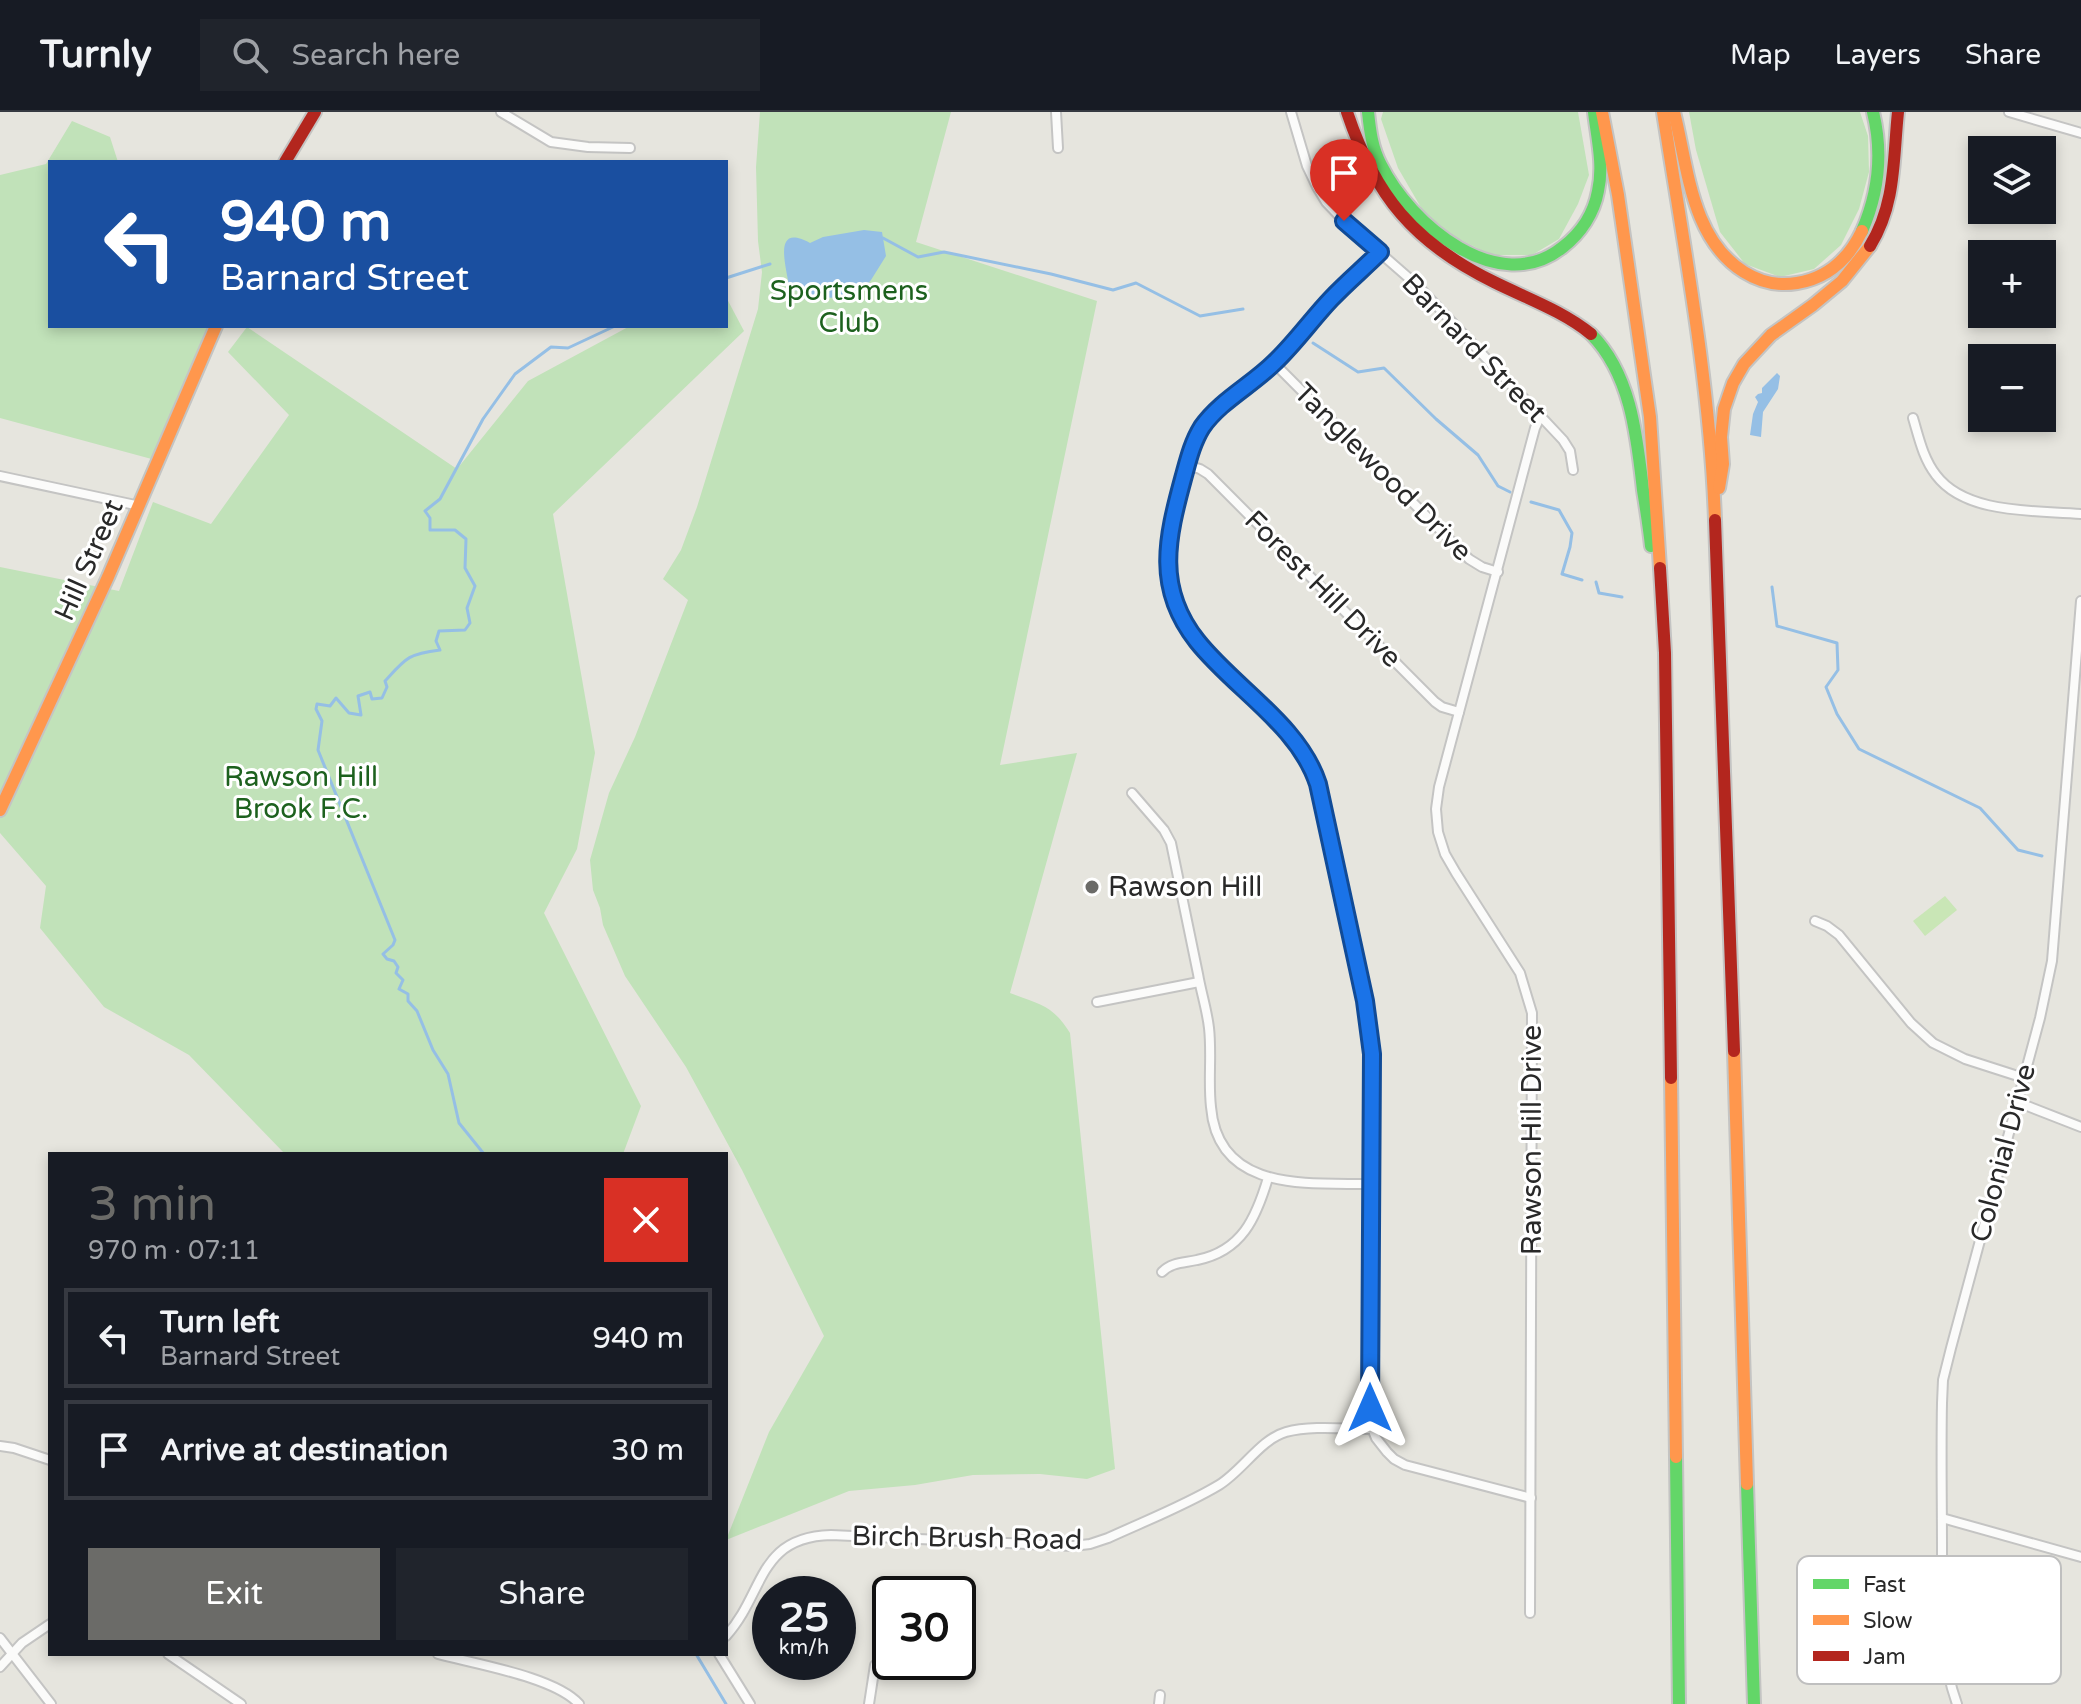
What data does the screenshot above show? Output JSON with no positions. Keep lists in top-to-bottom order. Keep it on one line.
{"streets":{"main road":["Hill Street"],"street":["Barnard Street","Tanglewood Drive","Forest Hill Drive","Rawson Hill Drive","Colonial Drive","Birch Brush Road"]},"crossings":[["Barnard Street","Rawson Hill Drive"],["Tanglewood Drive","Rawson Hill Drive"],["Forest Hill Drive","Rawson Hill Drive"]],"parks":["Sportsmens Club","Rawson Hill Brook F.C."],"places":["Rawson Hill"],"legend":["Fast","Slow","Jam"],"page":{"header":"Turnly","search":"Search here","nav":["Map","Layers","Share"],"map_buttons":["+","−"],"turn":["940 m","Barnard Street"],"heading":["3 min","970 m · 07:11"],"list":[{"name":"Turn left","note":"Barnard Street","value":"940 m"},{"name":"Arrive at destination","value":"30 m"}],"buttons":["Exit","Share"],"speed":"25 km/h","limit":"30"}}
